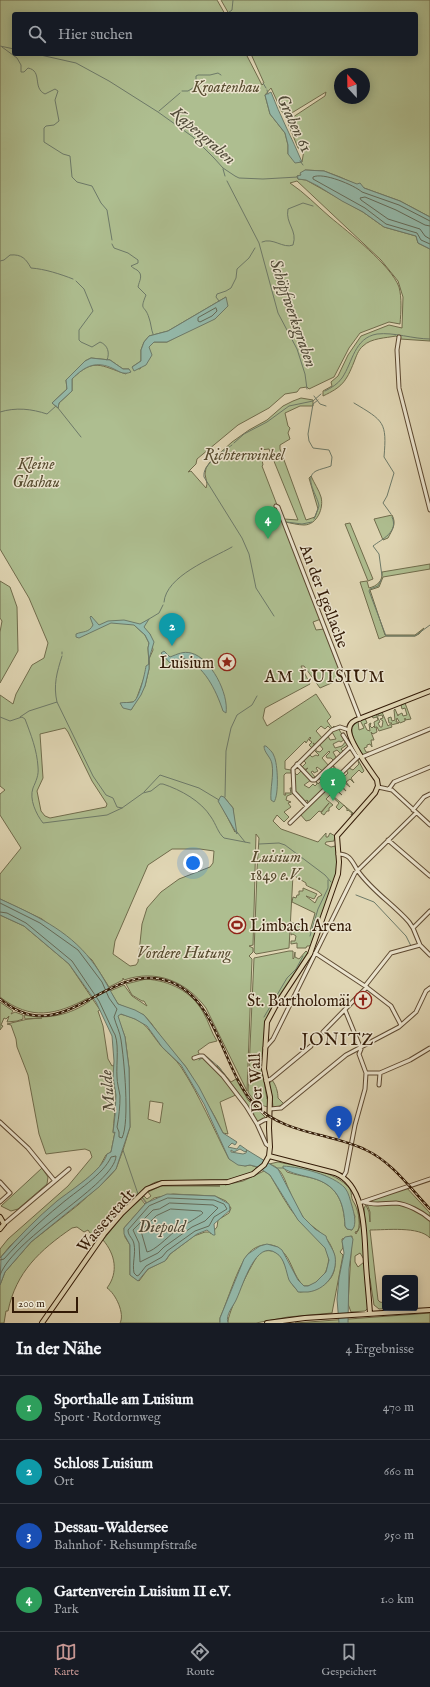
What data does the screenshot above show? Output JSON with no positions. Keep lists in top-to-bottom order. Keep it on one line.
{"streets":{"main road":["Der Wall","Wasserstadt"],"street":["An der Igellache"]},"crossings":[["Der Wall","Wasserstadt"]],"districts":["AM LUISIUM","JONITZ"],"water":["Graben 61","Kapengraben","Schöpfwerksgraben","Mulde","Diepold"],"parks":["Kroatenhau","Richterwinkel","Kleine Glashau","Luisium 1849 e.V.","Vordere Hutung"],"places":{"place":["Luisium"],"sports":["Limbach Arena"],"church":["St. Bartholomäi"]},"scale_bar":"200 m","north":"top","page":{"search":"Hier suchen","pins":["4","2","1","3"],"scale":"200 m","heading":["In der Nähe","4 Ergebnisse"],"list":[{"mark":"1","name":"Sporthalle am Luisium","note":"Sport · Rotdornweg","value":"470 m"},{"mark":"2","name":"Schloss Luisium","note":"Ort","value":"660 m"},{"mark":"3","name":"Dessau-Waldersee","note":"Bahnhof · Rehsumpfstraße","value":"950 m"},{"mark":"4","name":"Gartenverein Luisium II e.V.","note":"Park","value":"1.0 km"}],"nav":["Karte","Route","Gespeichert"]}}
